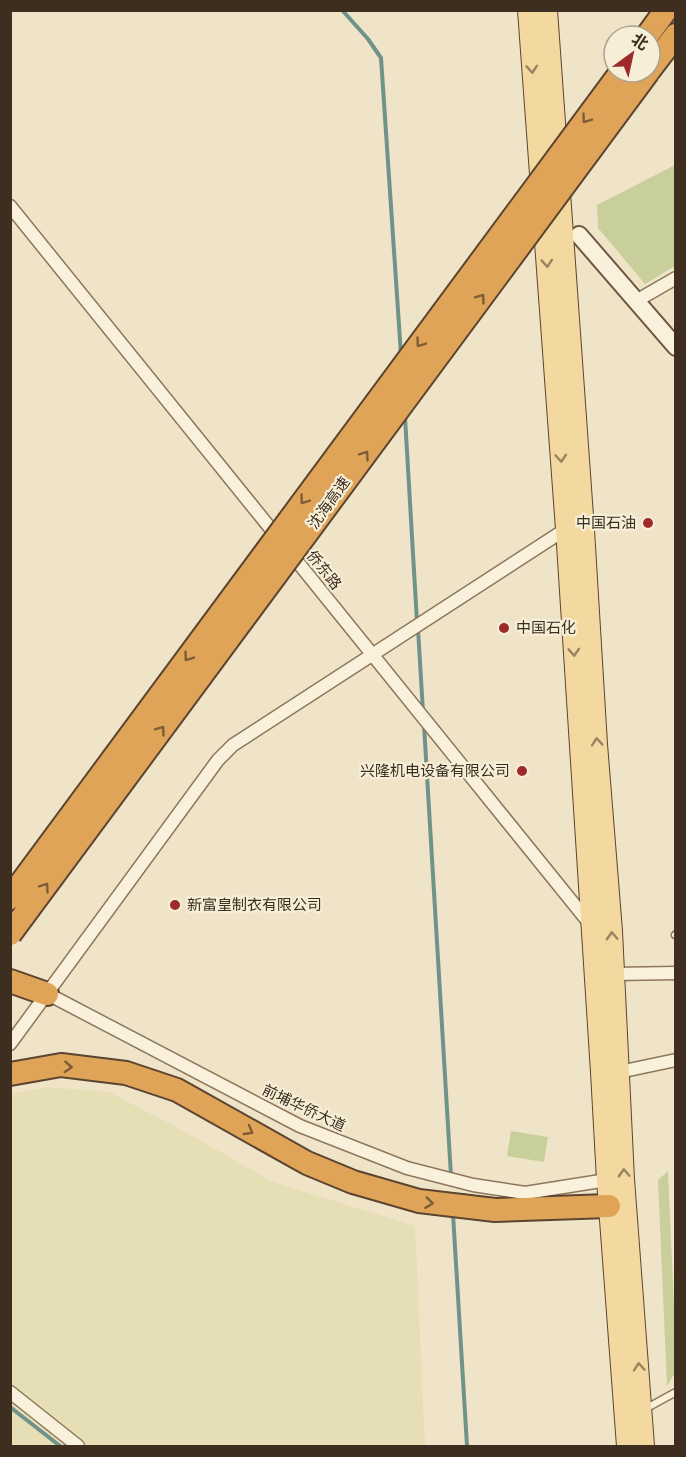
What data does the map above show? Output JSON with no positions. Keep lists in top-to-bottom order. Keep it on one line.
{"streets":{"highway":["沈海高速"],"street":["侨东路","前埔华侨大道"]},"places":["中国石油","中国石化","兴隆机电设备有限公司","新富皇制衣有限公司"],"north":"top right"}
